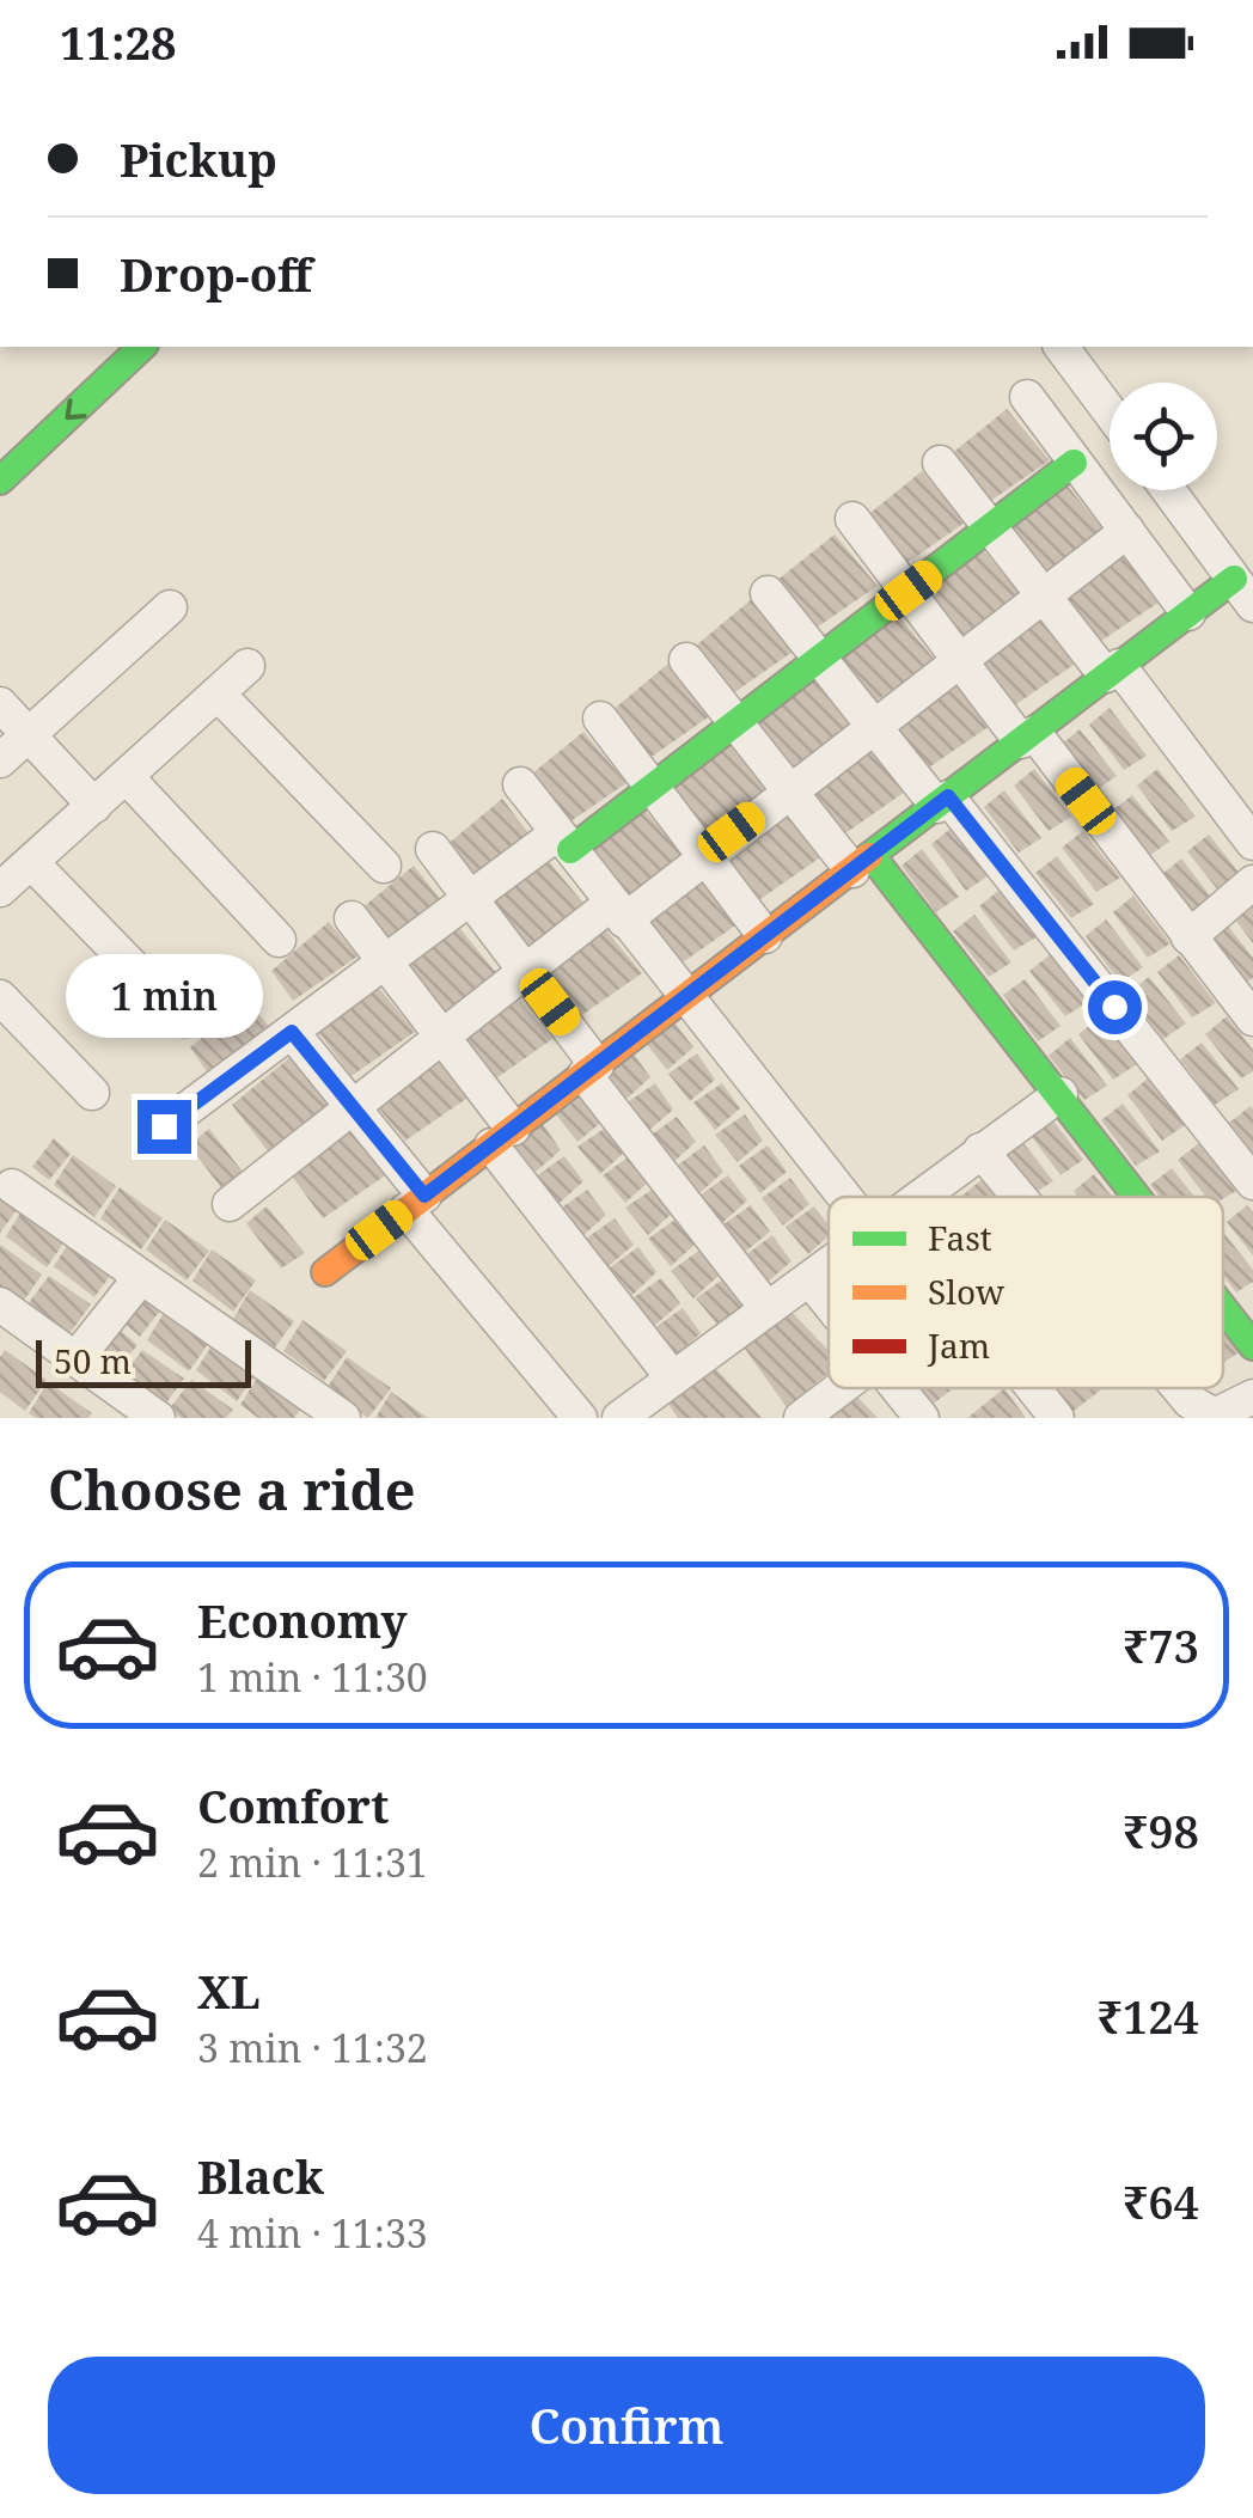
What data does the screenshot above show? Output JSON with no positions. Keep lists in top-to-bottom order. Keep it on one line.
{"legend":["Fast","Slow","Jam"],"scale_bar":"50 m","page":{"status":"11:28","banner":["Pickup","Drop-off"],"bubble":"1 min","scale":"50 m","heading":"Choose a ride","list":[{"name":"Economy","note":"1 min · 11:30","value":"₹73"},{"name":"Comfort","note":"2 min · 11:31","value":"₹98"},{"name":"XL","note":"3 min · 11:32","value":"₹124"},{"name":"Black","note":"4 min · 11:33","value":"₹64"}],"buttons":"Confirm"}}
